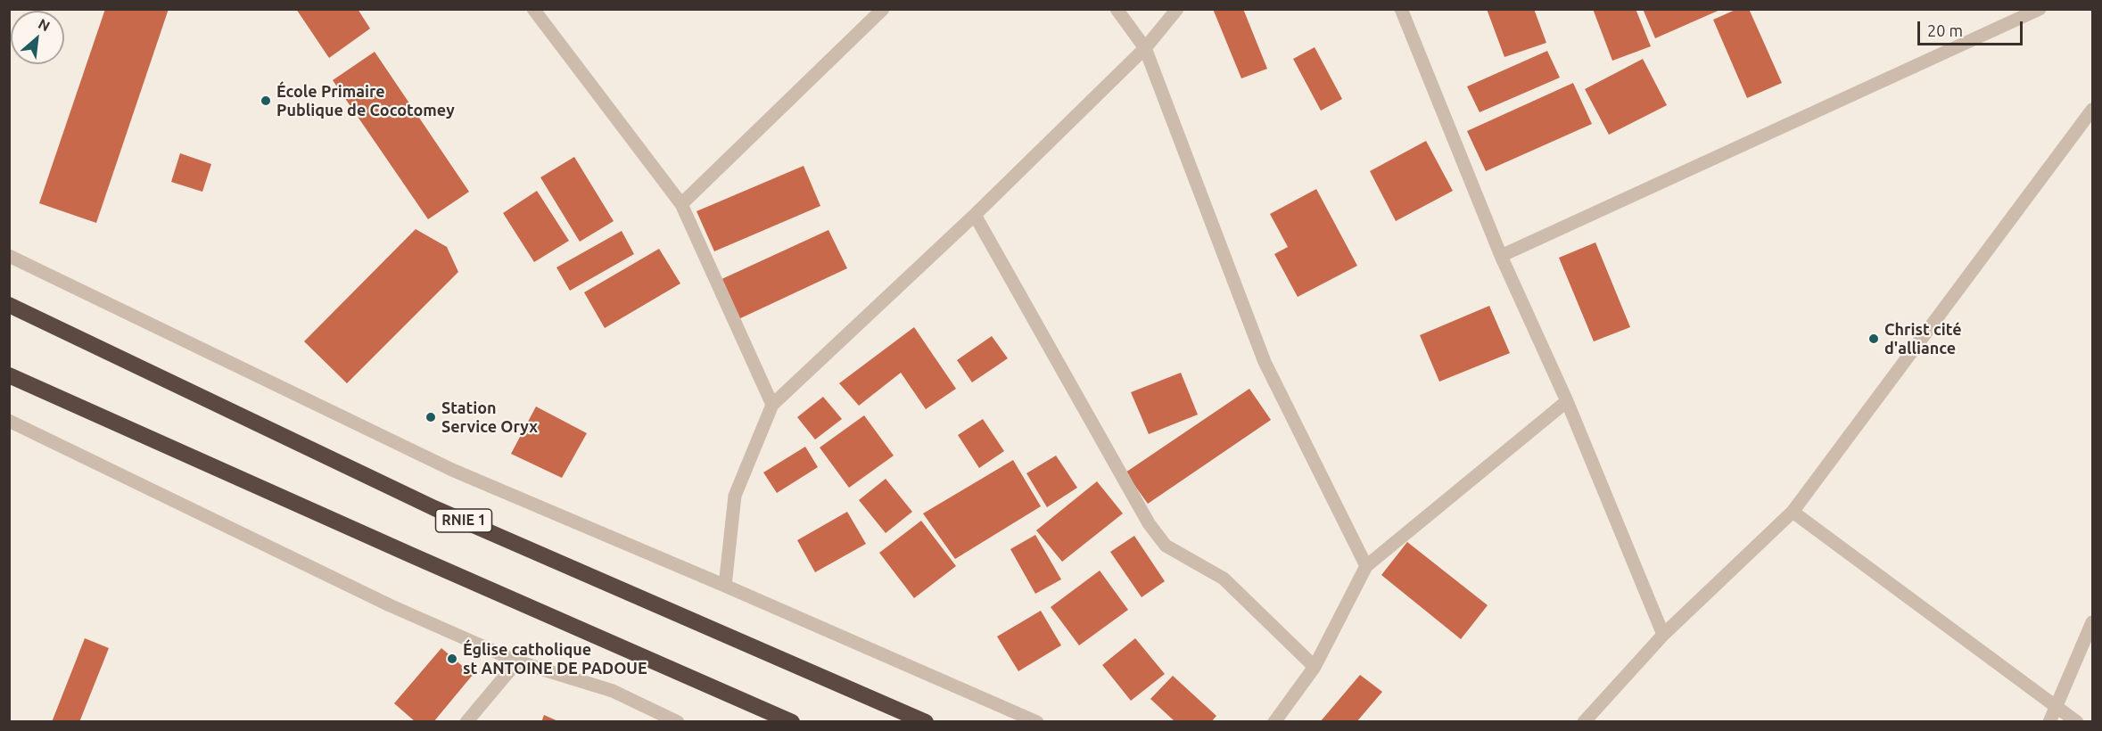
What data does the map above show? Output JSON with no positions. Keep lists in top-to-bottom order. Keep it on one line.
{"streets":{"highway":["RNIE 1"]},"places":["École Primaire Publique de Cocotomey","Christ cité d'alliance","Station Service Oryx","Église catholique st ANTOINE DE PADOUE"],"scale_bar":"20 m","north":"top right"}
